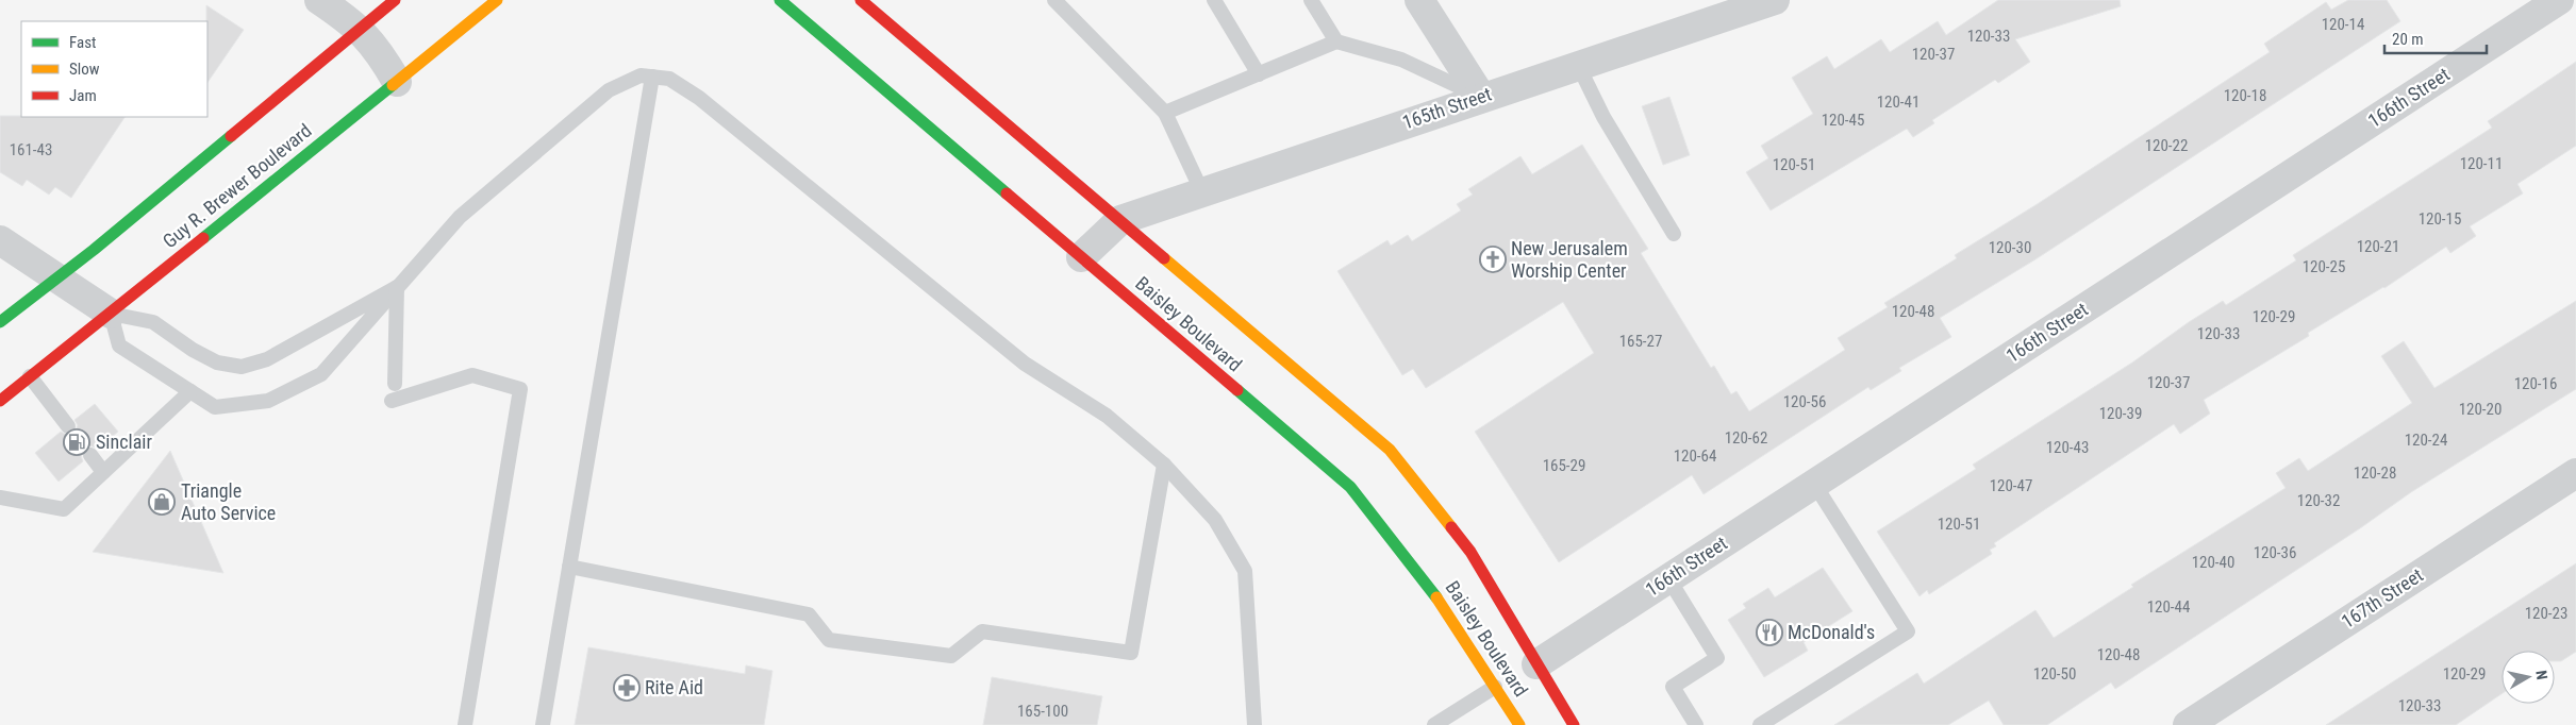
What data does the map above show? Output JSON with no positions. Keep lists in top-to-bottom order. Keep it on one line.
{"streets":{"main road":["Guy R. Brewer Boulevard","Baisley Boulevard"],"street":["166th Street","165th Street","167th Street"]},"crossings":[["166th Street","Baisley Boulevard"],["165th Street","Baisley Boulevard"]],"places":{"church":["New Jerusalem Worship Center"],"fuel station":["Sinclair"],"shop":["Triangle Auto Service"],"restaurant":["McDonald's"],"pharmacy":["Rite Aid"]},"house_numbers":["120-14","120-33","120-37","120-18","120-41","120-45","120-22","161-43","120-11","120-51","120-15","120-21","120-30","120-25","120-48","120-29","120-33","165-27","120-37","120-16","120-56","120-20","120-39","120-62","120-24","120-43","120-64","165-29","120-28","120-47","120-32","120-51","120-36","120-40","120-44","120-23","120-48","120-50","120-29","120-33","165-100"],"legend":["Fast","Slow","Jam"],"scale_bar":"20 m","north":"right"}
